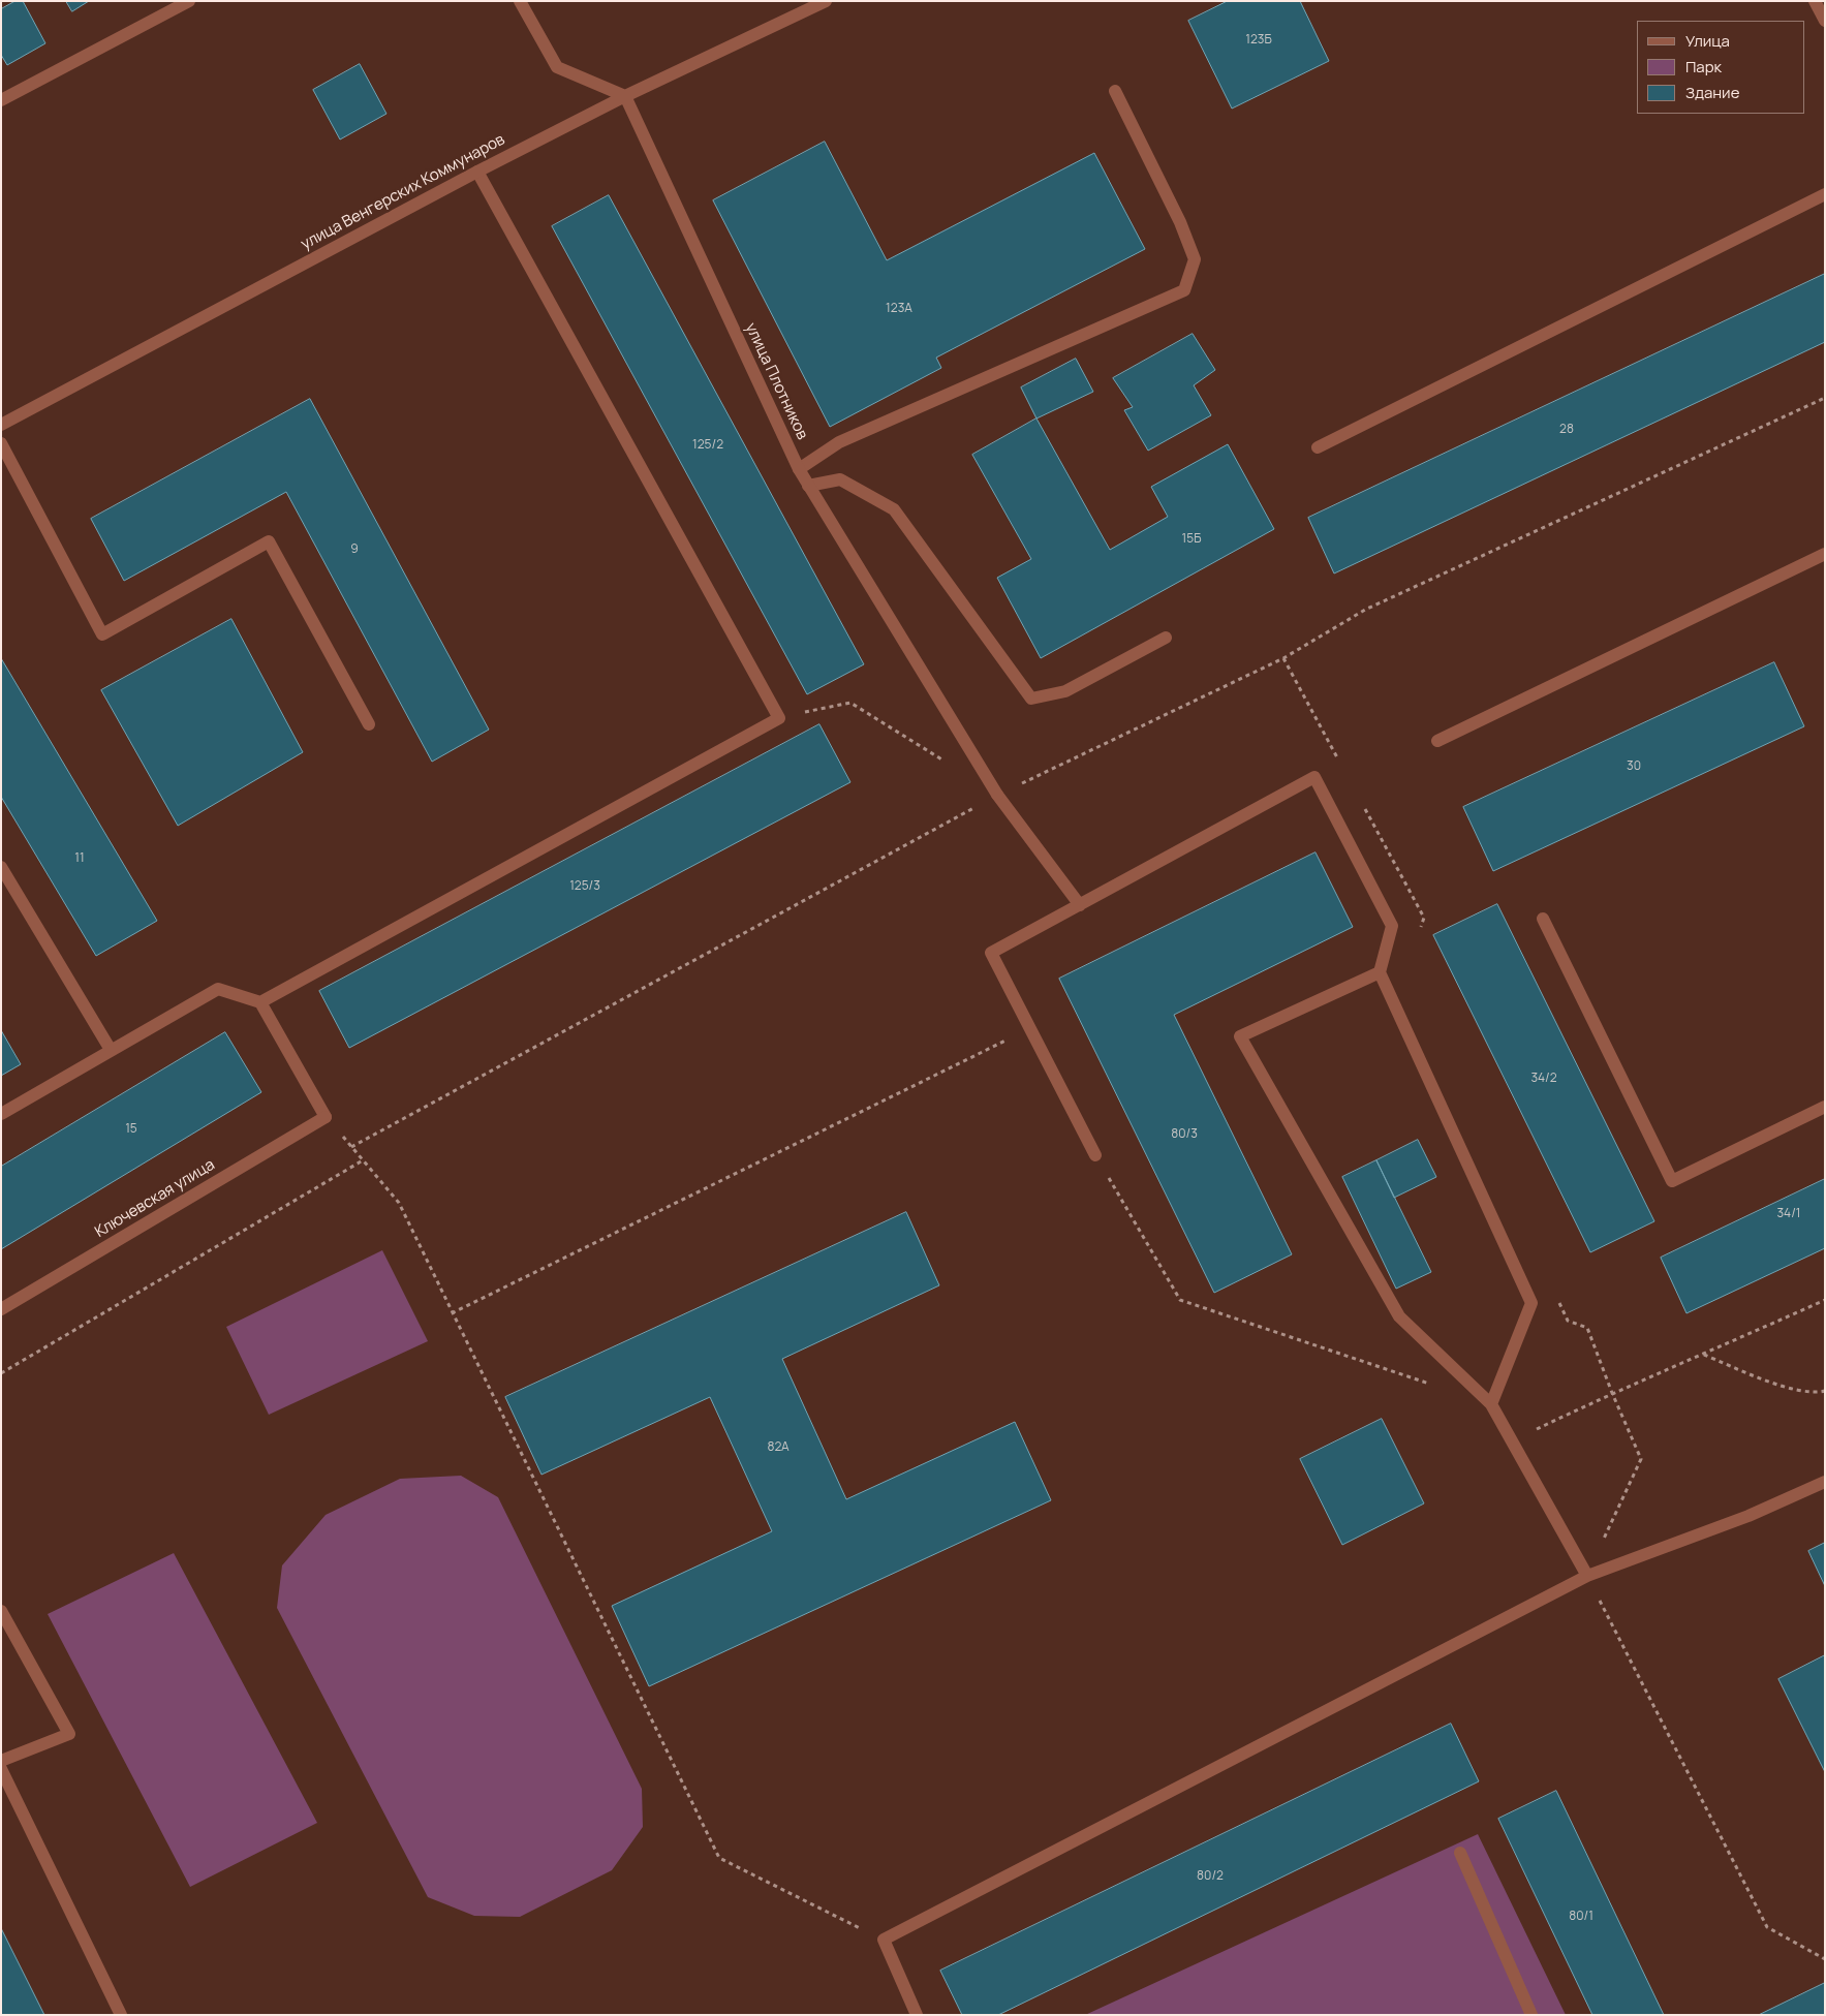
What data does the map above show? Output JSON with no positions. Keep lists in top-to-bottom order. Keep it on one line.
{"streets":{"street":["улица Венгерских Коммунаров","улица Плотников","Ключевская улица"]},"crossings":[["улица Венгерских Коммунаров","улица Плотников"]],"house_numbers":["123Б","123А","28","125/2","15Б","9","30","11","125/3","34/2","15","80/3","34/1","82А","80/2","80/1"],"legend":["Улица","Парк","Здание"]}
